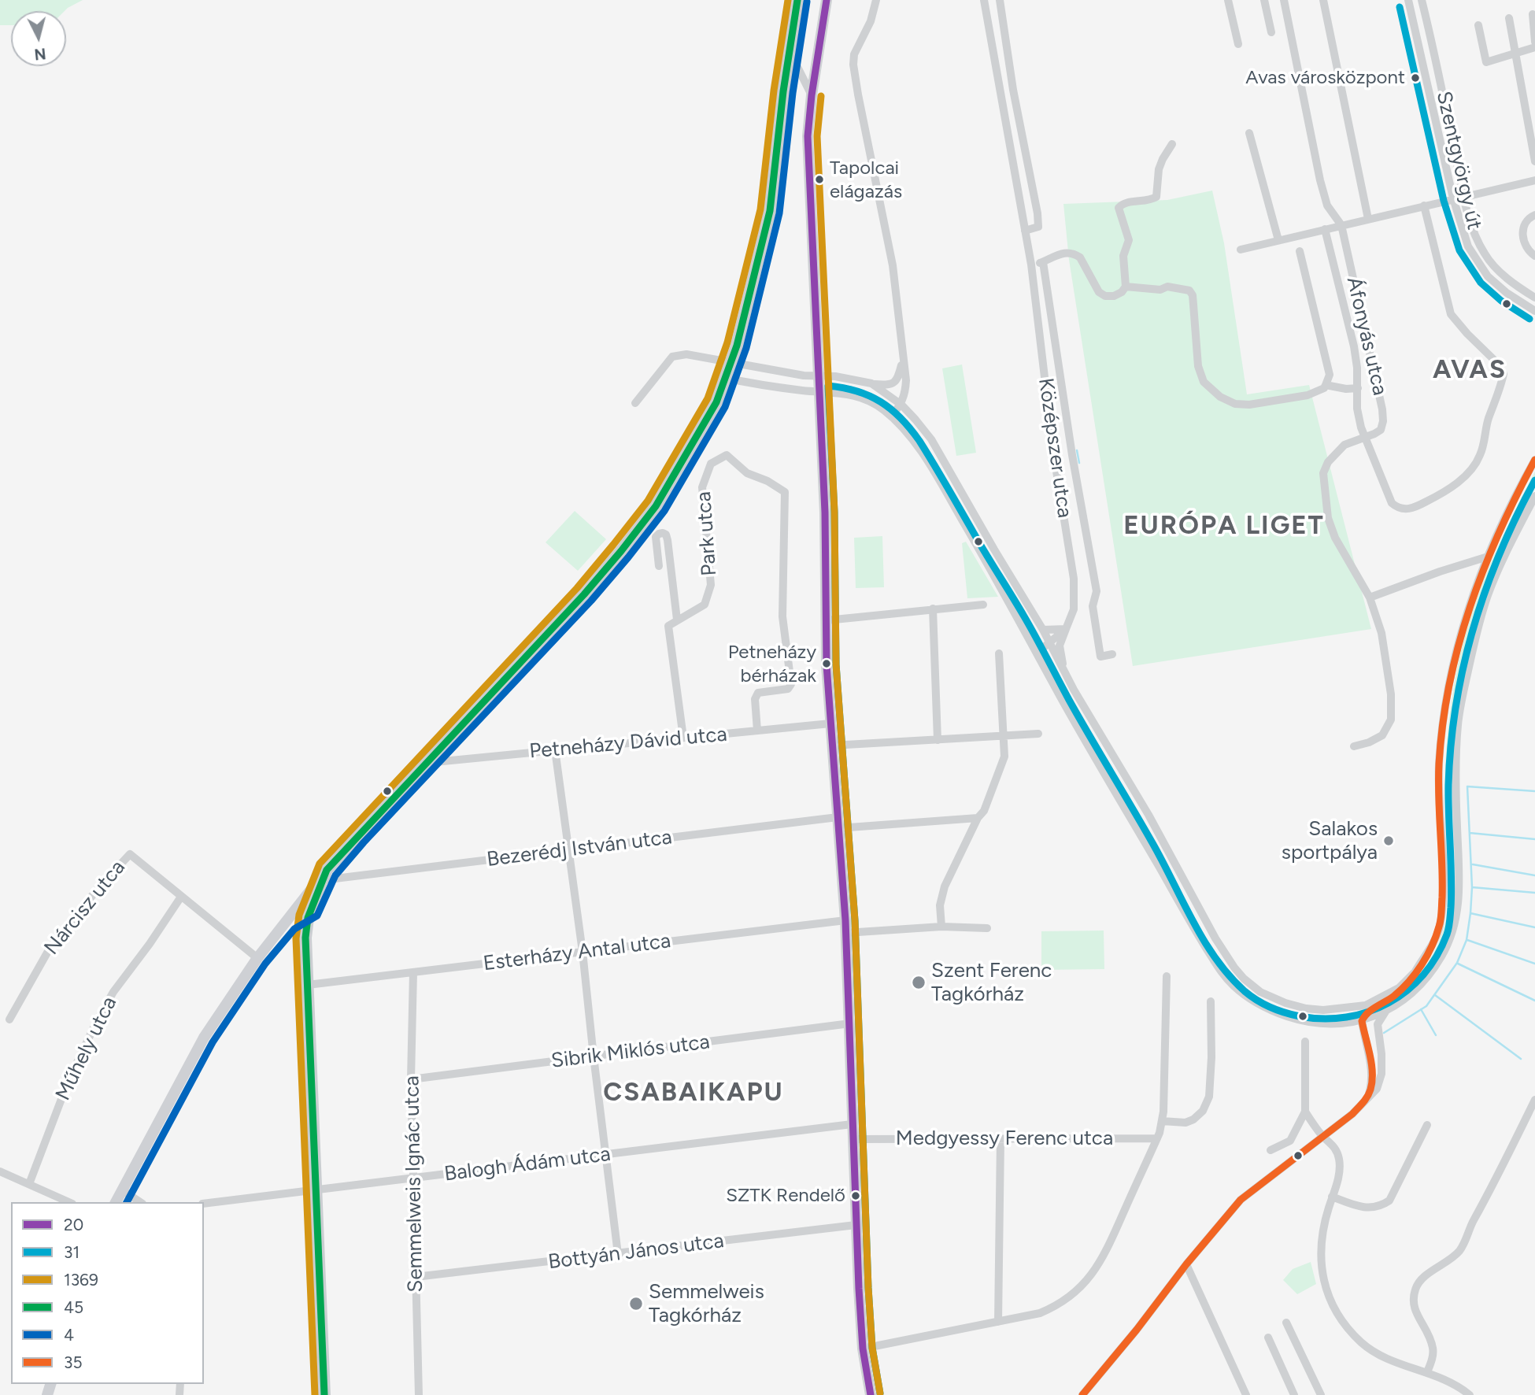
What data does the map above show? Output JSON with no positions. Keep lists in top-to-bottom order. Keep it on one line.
{"streets":{"street":["Szentgyörgy út","Áfonyás utca","Középszer utca","Park utca","Petneházy Dávid utca","Bezerédj István utca","Nárcisz utca","Esterházy Antal utca","Műhely utca","Sibrik Miklós utca","Medgyessy Ferenc utca","Balogh Ádám utca","Semmelweis Ignác utca","Bottyán János utca"]},"crossings":[["Park utca","Petneházy Dávid utca"],["Nárcisz utca","Műhely utca"],["Esterházy Antal utca","Semmelweis Ignác utca"],["Sibrik Miklós utca","Semmelweis Ignác utca"],["Balogh Ádám utca","Semmelweis Ignác utca"],["Semmelweis Ignác utca","Bottyán János utca"]],"districts":["AVAS","EURÓPA LIGET","CSABAIKAPU"],"places":["Avas városközpont","Tapolcai elágazás","Petneházy bérházak","Salakos sportpálya","Szent Ferenc Tagkórház","SZTK Rendelő","Semmelweis Tagkórház"],"lines":["transit line 20","transit line 1369","transit line 45","transit line 4","transit line 31","transit line 35"],"legend":["20","31","1369","45","4","35"],"north":"bottom"}
